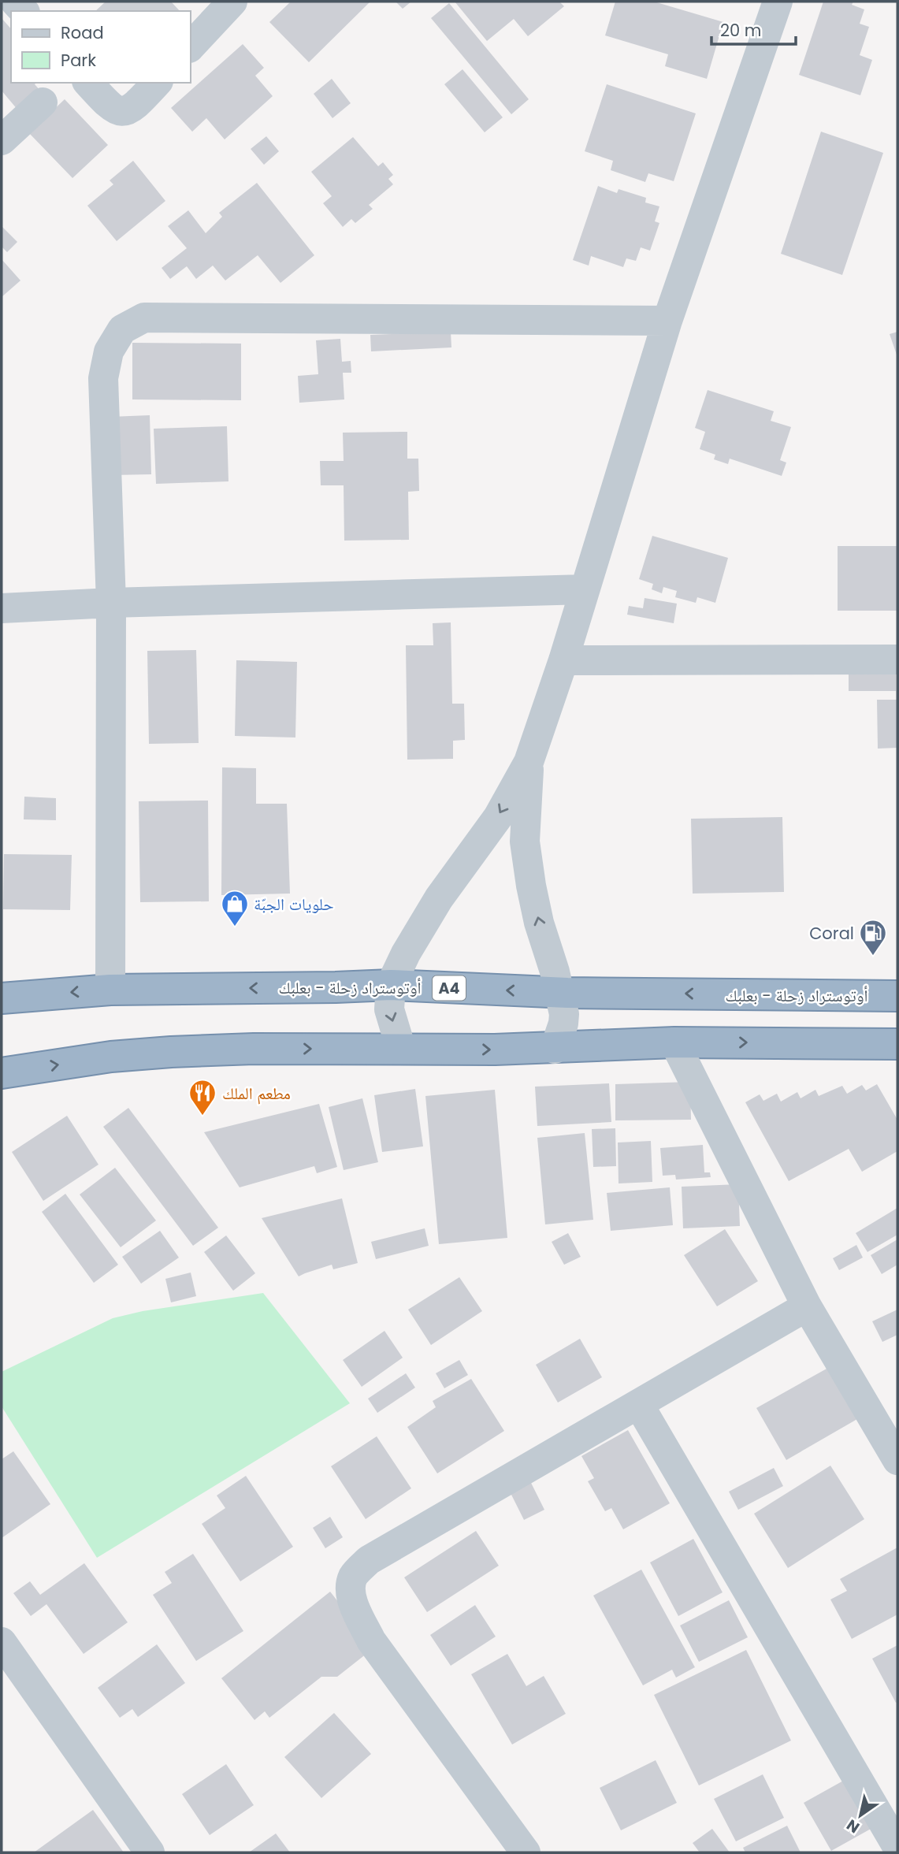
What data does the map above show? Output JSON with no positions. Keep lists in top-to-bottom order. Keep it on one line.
{"streets":{"highway":["أوتوستراد زحلة - بعلبك","A4"]},"places":{"shop":["حلويات الجبّة"],"fuel station":["Coral"],"restaurant":["مطعم الملك"]},"legend":["Road","Park"],"scale_bar":"20 m","north":"bottom left"}
